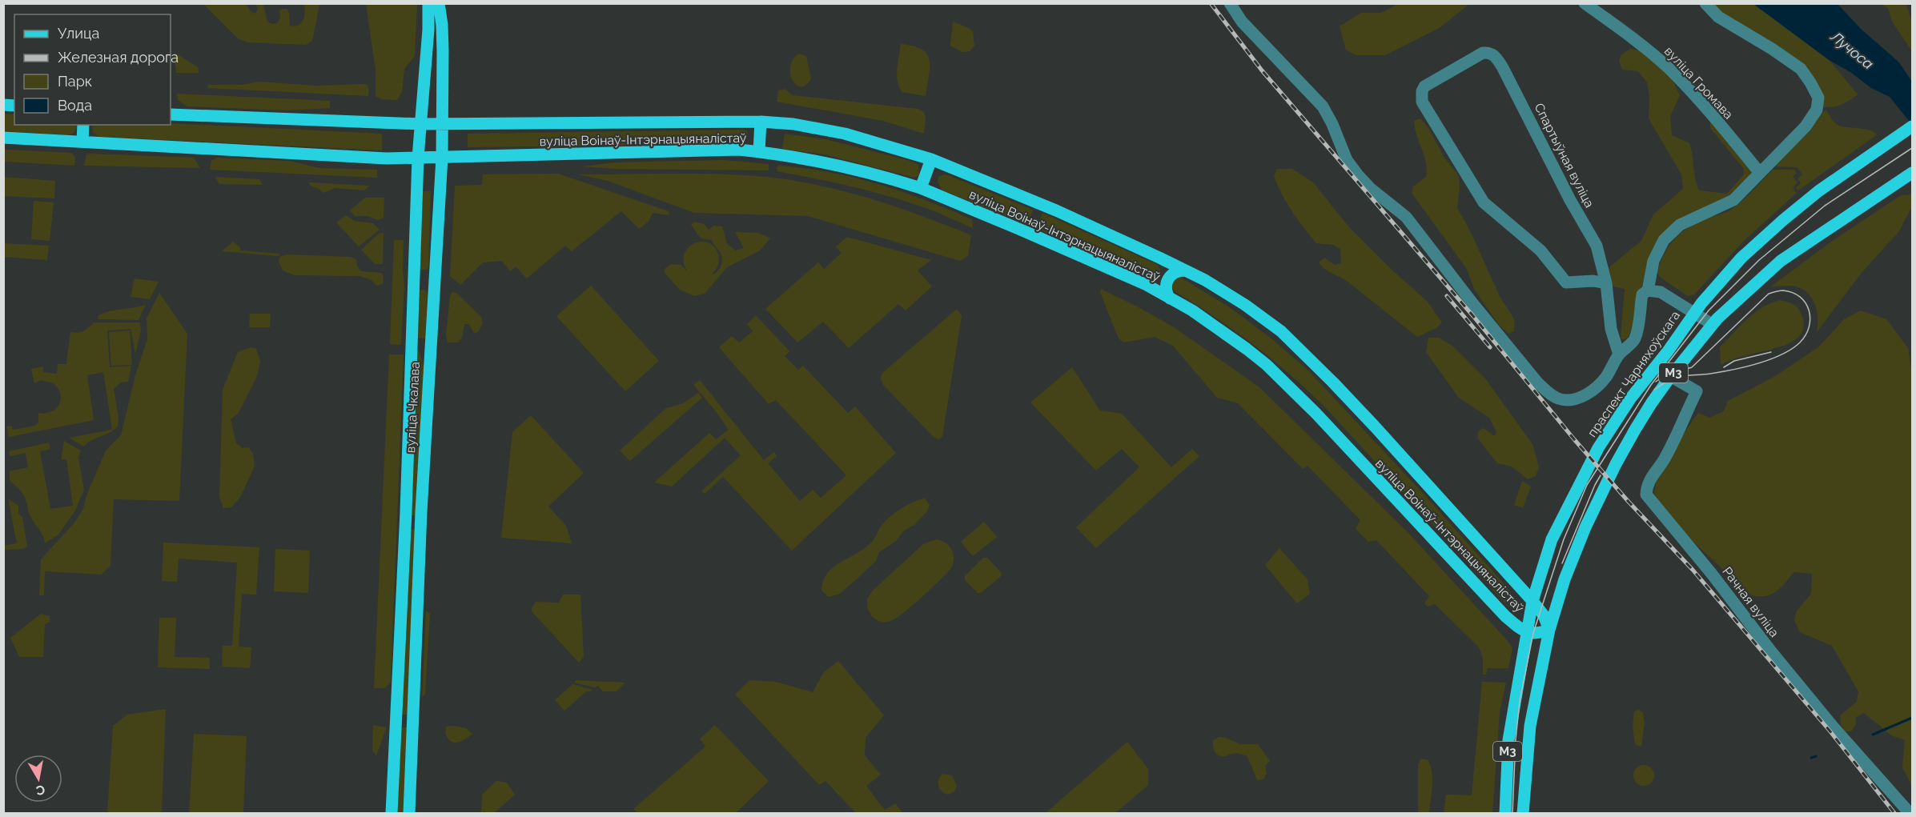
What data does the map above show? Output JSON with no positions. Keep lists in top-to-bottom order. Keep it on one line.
{"streets":{"main road":["вуліца Воінаў-Інтэрнацыяналістаў","М3","праспект Чарняхоўскага","вуліца Чкалава"],"street":["вуліца Громава","Спартыўная вуліца","Рачная вуліца"]},"crossings":[["вуліца Воінаў-Інтэрнацыяналістаў","М3"],["вуліца Воінаў-Інтэрнацыяналістаў","праспект Чарняхоўскага"],["вуліца Воінаў-Інтэрнацыяналістаў","вуліца Чкалава"],["М3","Рачная вуліца"]],"water":["Лучоса"],"legend":["Улица","Железная дорога","Парк","Вода"],"north":"bottom"}
